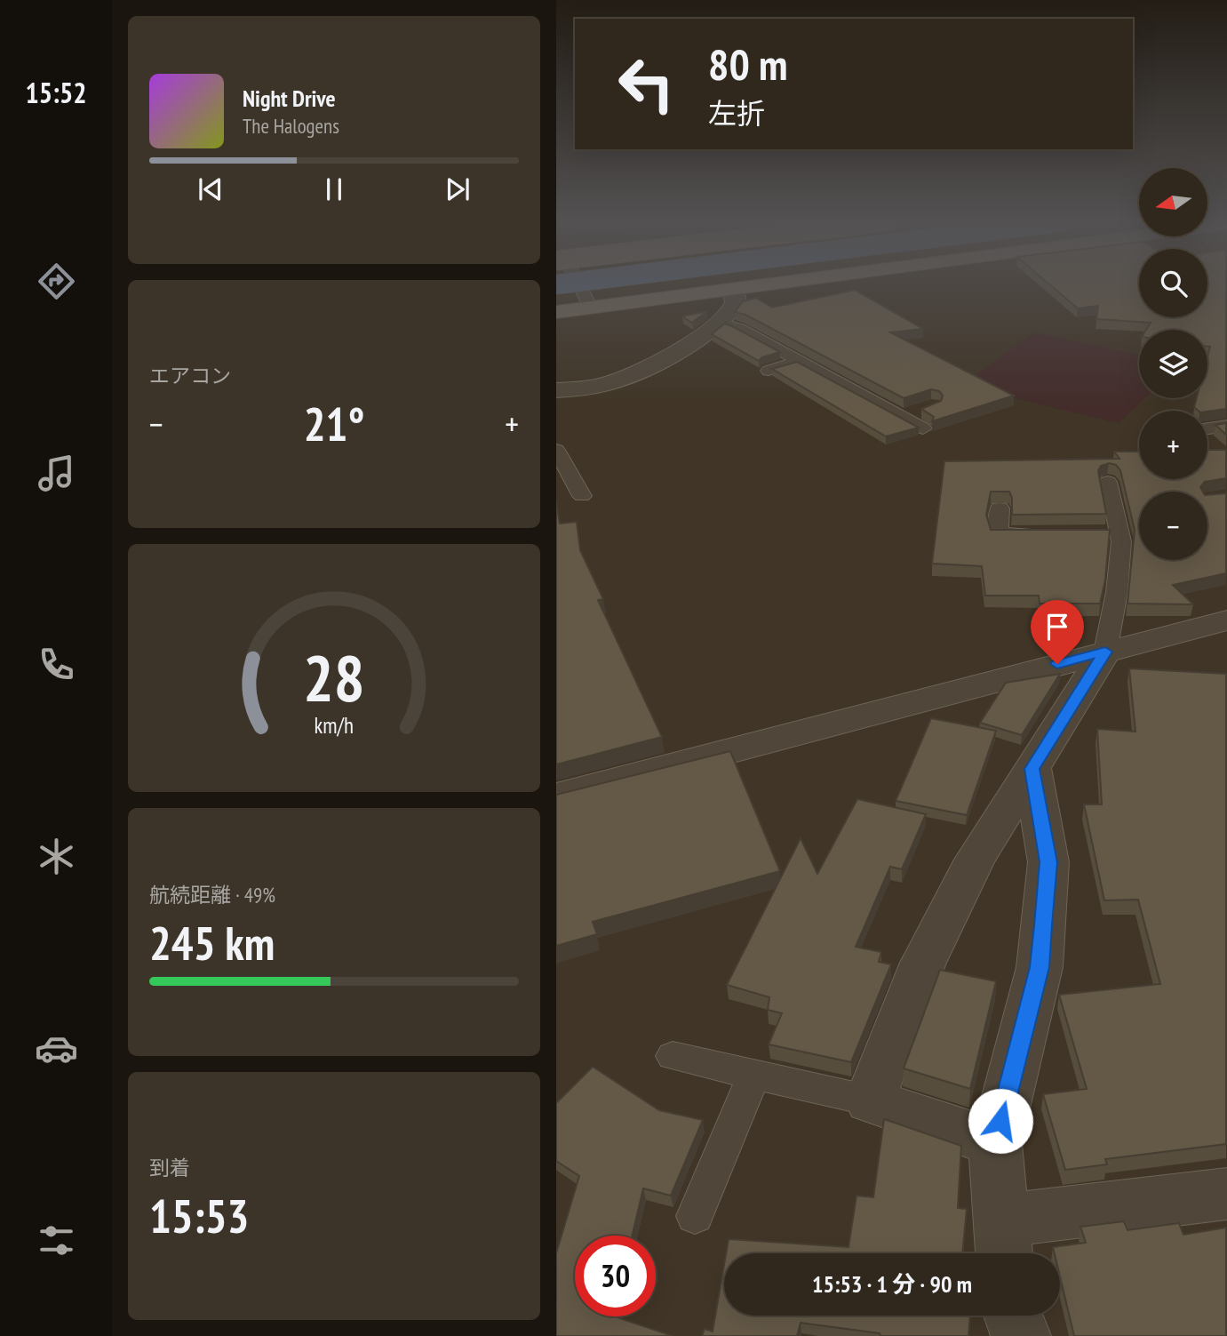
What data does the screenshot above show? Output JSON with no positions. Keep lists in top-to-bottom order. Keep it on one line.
{"north":"left","page":{"tabs":"15:52","turn":["80 m","左折"],"song":["Night Drive","The Halogens"],"map_buttons":["+","−"],"tile":["エアコン",["航続距離 · 49%","245 km"],["到着","15:53"]],"heat":["−","21°","+"],"limit":"30","trip":"15:53 · 1 分 · 90 m","gauge":["28","km/h"]}}
